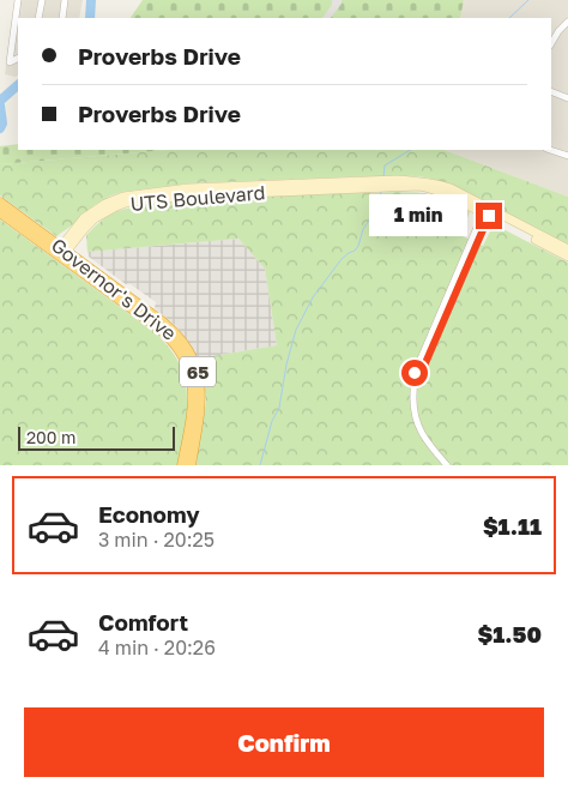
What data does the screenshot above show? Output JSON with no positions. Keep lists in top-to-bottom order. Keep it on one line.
{"streets":{"highway":["Governor's Drive","65"],"main road":["UTS Boulevard"]},"crossings":[["UTS Boulevard","Governor's Drive"]],"scale_bar":"200 m","page":{"banner":["Proverbs Drive","Proverbs Drive"],"bubble":"1 min","scale":"200 m","list":[{"name":"Economy","note":"3 min · 20:25","value":"$1.11"},{"name":"Comfort","note":"4 min · 20:26","value":"$1.50"}],"buttons":"Confirm"}}
